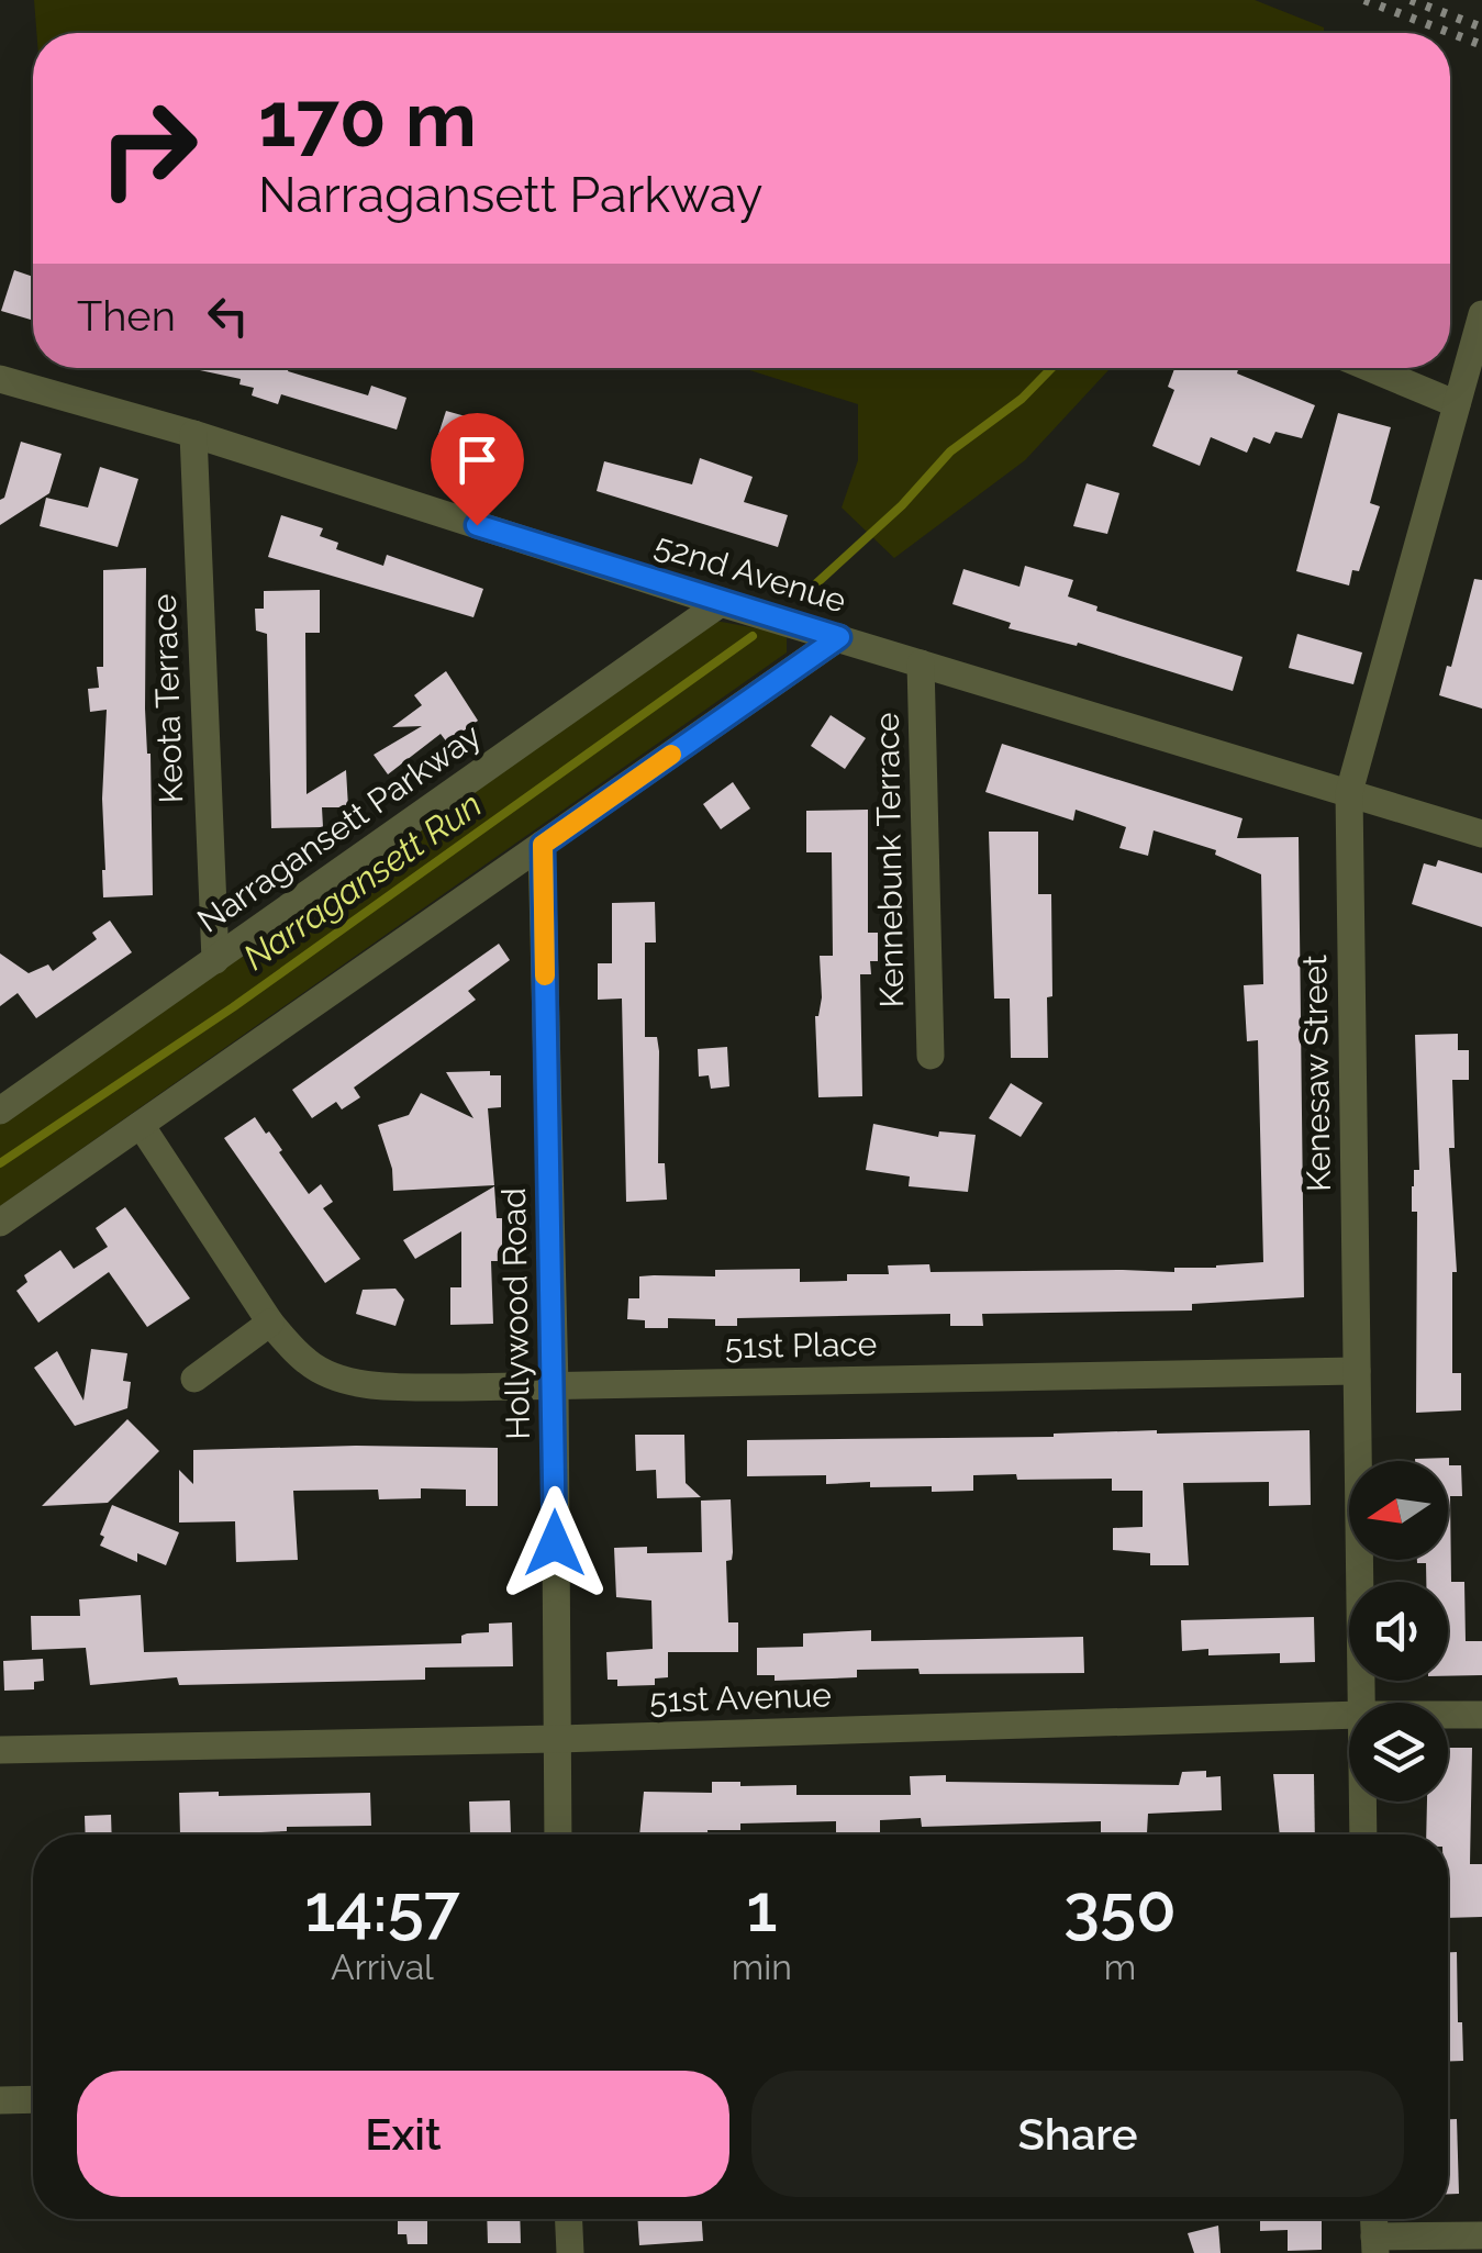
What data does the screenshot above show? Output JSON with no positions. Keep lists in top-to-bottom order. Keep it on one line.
{"streets":{"street":["52nd Avenue","Keota Terrace","Narragansett Parkway","Kennebunk Terrace","Kenesaw Street","Hollywood Road","51st Place","51st Avenue"]},"crossings":[["52nd Avenue","Keota Terrace"],["52nd Avenue","Narragansett Parkway"],["52nd Avenue","Kennebunk Terrace"],["52nd Avenue","Kenesaw Street"],["Keota Terrace","Narragansett Parkway"],["Kenesaw Street","51st Place"],["Hollywood Road","51st Place"],["Hollywood Road","51st Avenue"]],"water":["Narragansett Run"],"north":"left","page":{"turn":["170 m","Narragansett Parkway"],"then":"Then","eta":["14:57","Arrival","1","min","350","m"],"buttons":["Exit","Share"]}}
